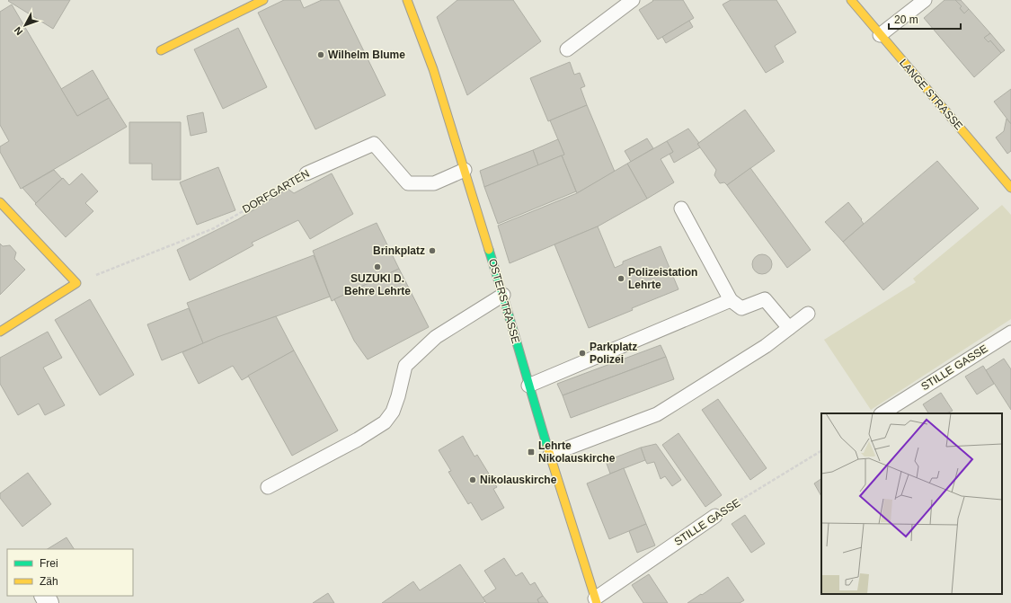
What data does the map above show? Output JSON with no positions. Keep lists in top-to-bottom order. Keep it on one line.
{"streets":{"street":["LANGE STRASSE","OSTERSTRASSE"],"lane":["DORFGARTEN","STILLE GASSE"]},"crossings":[["DORFGARTEN","OSTERSTRASSE"],["OSTERSTRASSE","STILLE GASSE"]],"places":{"other":["Wilhelm Blume","Brinkplatz","SUZUKI D. Behre Lehrte","Polizeistation Lehrte","Parkplatz Polizei","Nikolauskirche"],"transit":["Lehrte Nikolauskirche"]},"legend":["Frei","Zäh"],"scale_bar":"20 m","north":"bottom left"}
